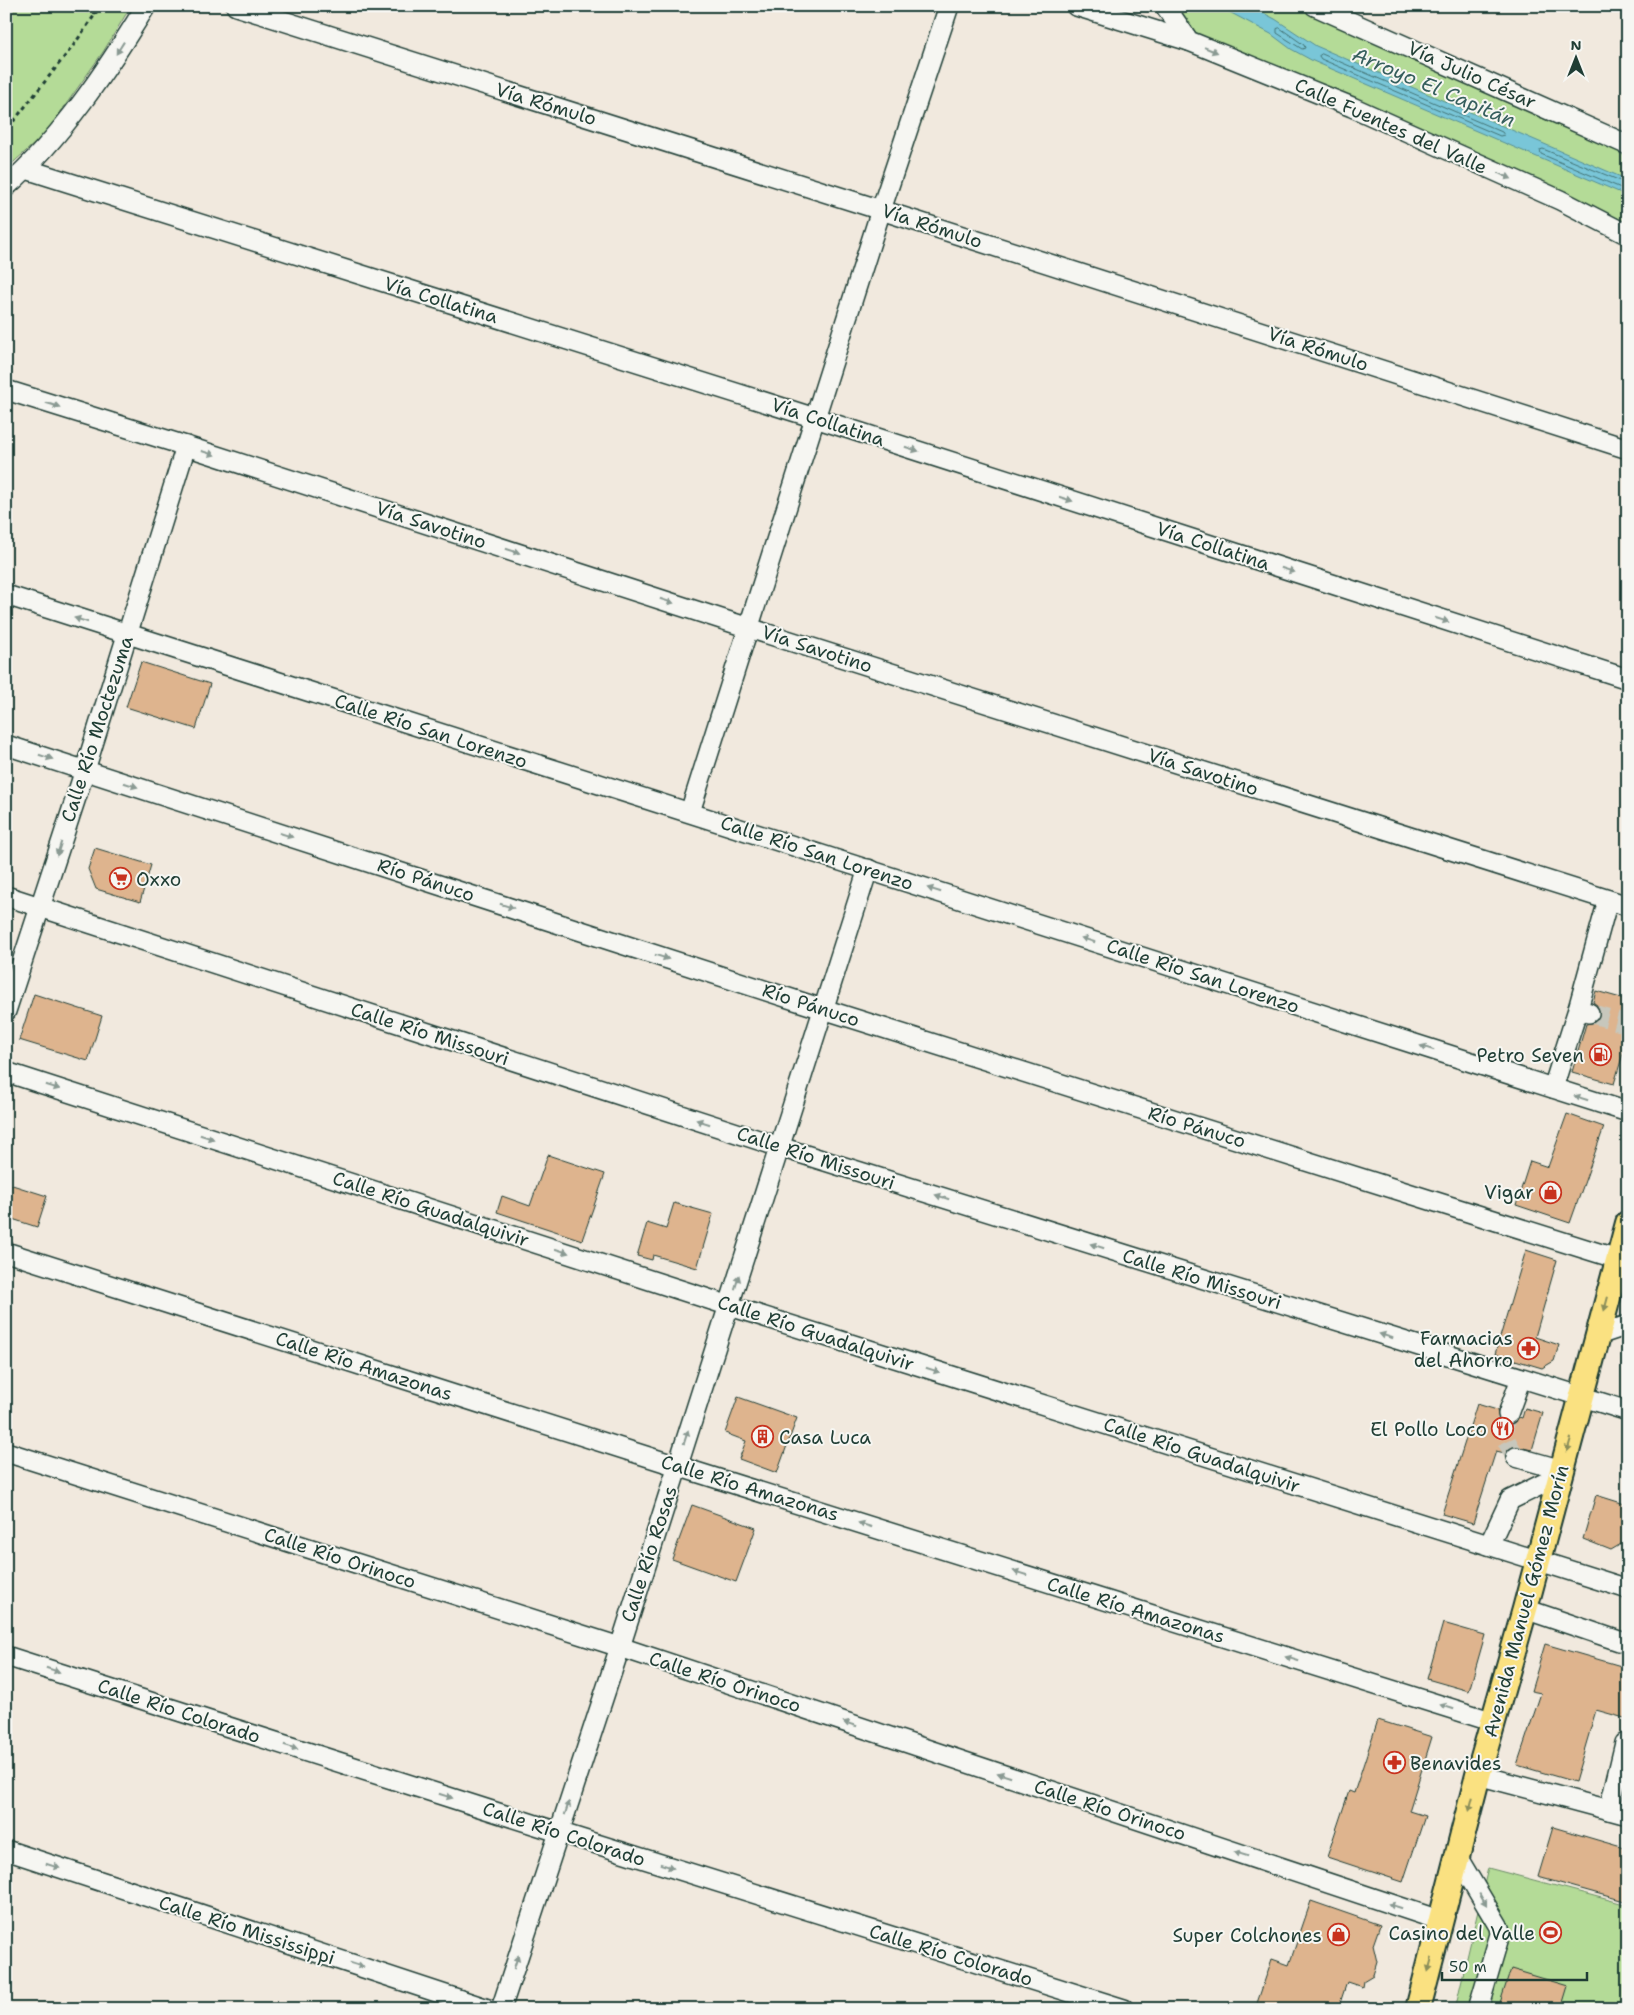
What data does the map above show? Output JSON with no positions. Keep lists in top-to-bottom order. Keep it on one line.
{"streets":{"main road":["Avenida Manuel Gómez Morín"],"street":["Vía Julio César","Vía Rómulo","Calle Fuentes del Valle","Vía Collatina","Vía Savotino","Calle Río Moctezuma","Calle Río San Lorenzo","Río Pánuco","Calle Río Missouri","Calle Río Guadalquivir","Calle Río Amazonas","Calle Río Rosas","Calle Río Orinoco","Calle Río Colorado","Calle Río Mississippi"]},"crossings":[["Vía Savotino","Calle Río Moctezuma"],["Calle Río Moctezuma","Calle Río San Lorenzo"],["Calle Río Moctezuma","Río Pánuco"],["Calle Río Moctezuma","Calle Río Missouri"],["Calle Río San Lorenzo","Calle Río Rosas"],["Río Pánuco","Calle Río Rosas"],["Río Pánuco","Avenida Manuel Gómez Morín"],["Calle Río Missouri","Calle Río Rosas"],["Calle Río Missouri","Avenida Manuel Gómez Morín"],["Calle Río Guadalquivir","Calle Río Rosas"],["Calle Río Guadalquivir","Avenida Manuel Gómez Morín"],["Calle Río Amazonas","Calle Río Rosas"],["Calle Río Amazonas","Avenida Manuel Gómez Morín"],["Calle Río Rosas","Calle Río Orinoco"],["Calle Río Rosas","Calle Río Colorado"],["Calle Río Orinoco","Avenida Manuel Gómez Morín"]],"one_way":["Calle Fuentes del Valle","Vía Collatina","Vía Savotino","Calle Río San Lorenzo","Río Pánuco","Calle Río Missouri","Calle Río Guadalquivir","Calle Río Amazonas","Calle Río Rosas","Calle Río Orinoco","Avenida Manuel Gómez Morín","Calle Río Colorado","Calle Río Mississippi"],"water":["Arroyo El Capitán"],"places":{"supermarket":["Oxxo"],"fuel station":["Petro Seven"],"shop":["Vigar","Super Colchones"],"pharmacy":["Farmacias del Ahorro","Benavides"],"restaurant":["El Pollo Loco"],"building":["Casa Luca"],"sports":["Casino del Valle"]},"scale_bar":"50 m","north":"top"}
